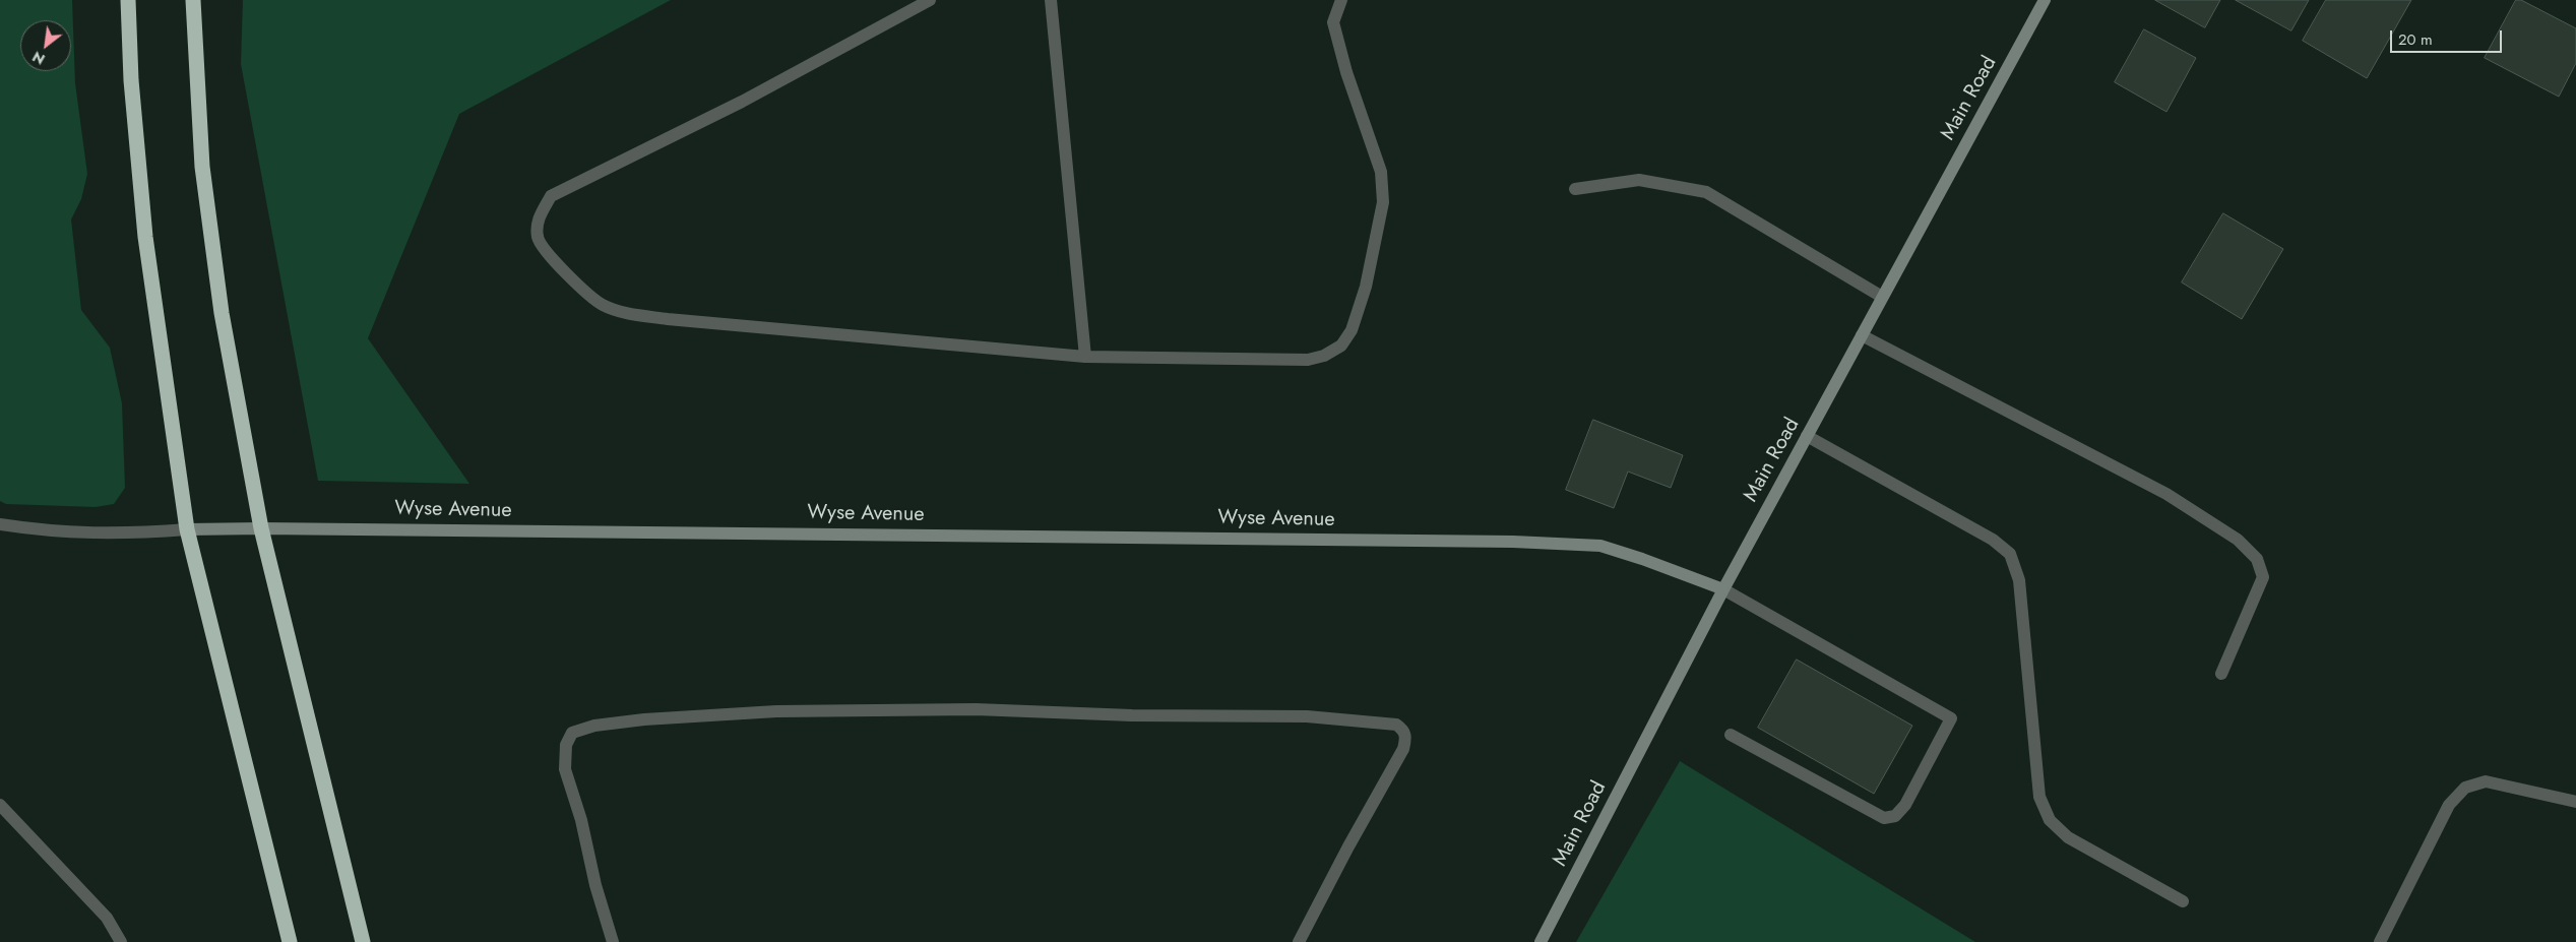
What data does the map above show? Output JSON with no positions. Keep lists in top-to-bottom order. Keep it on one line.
{"streets":{"main road":["Main Road","Wyse Avenue"]},"crossings":[["Main Road","Wyse Avenue"]],"scale_bar":"20 m","north":"bottom left"}
